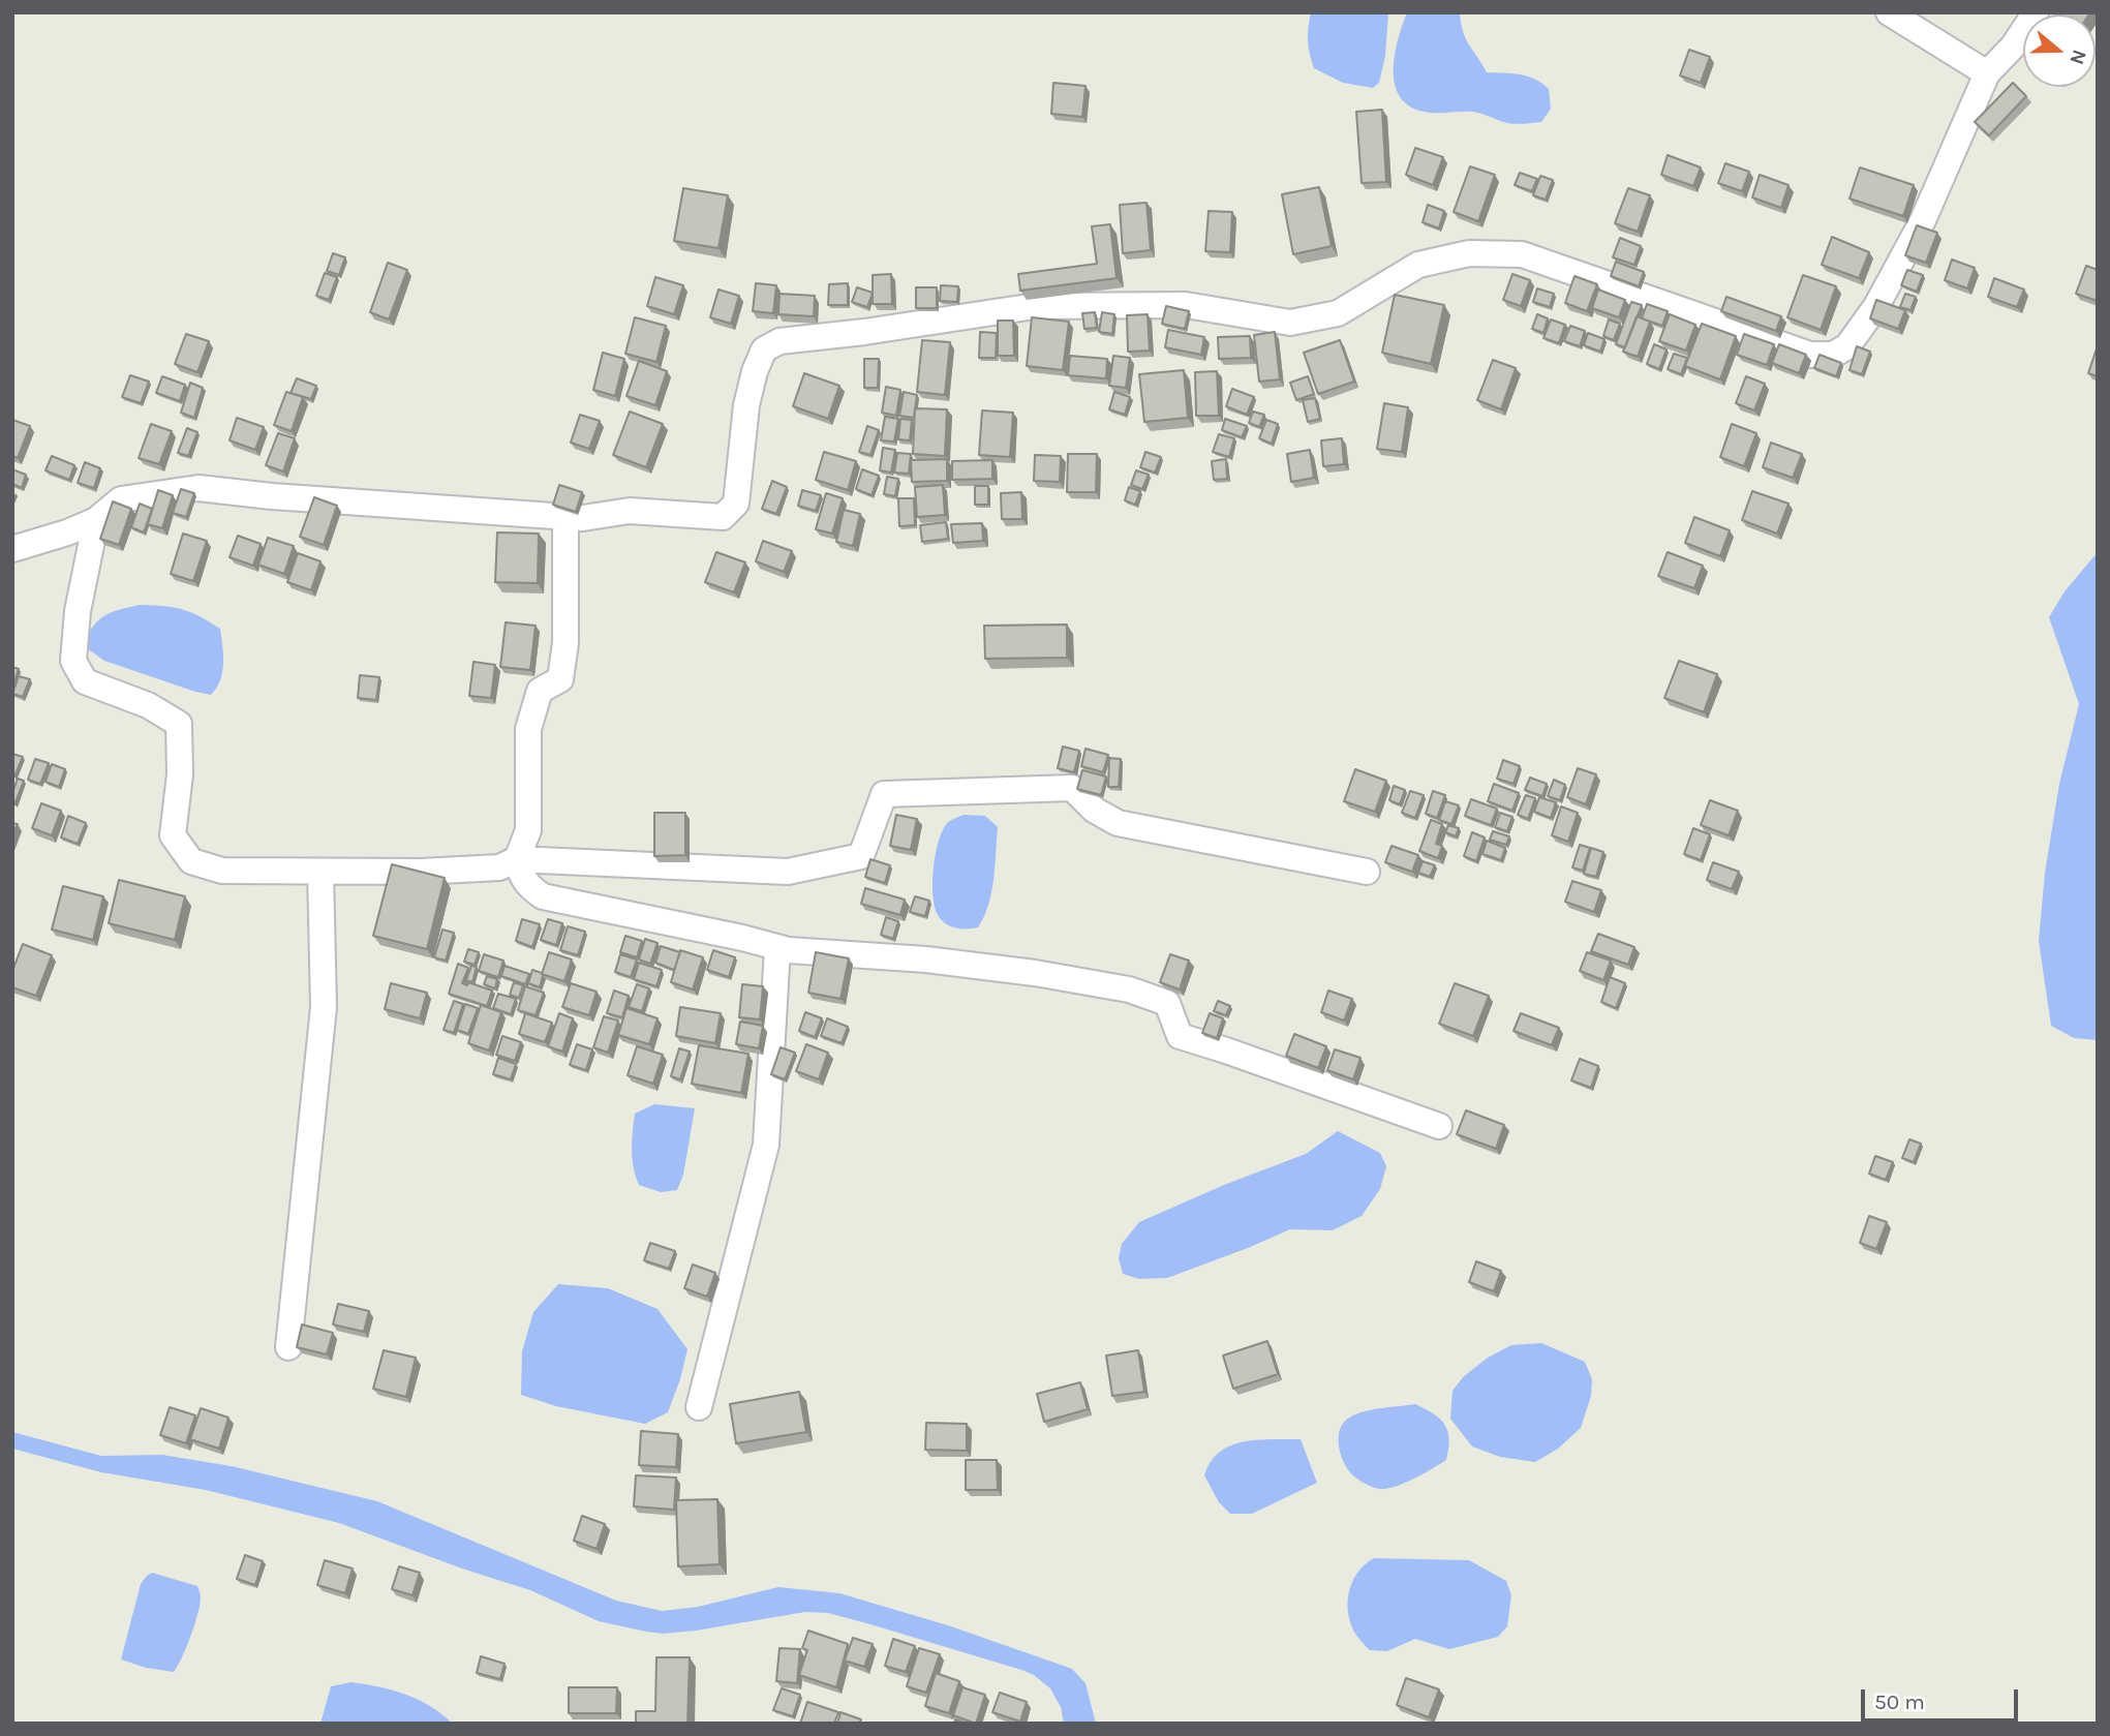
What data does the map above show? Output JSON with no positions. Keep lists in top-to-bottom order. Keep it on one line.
{"scale_bar":"50 m","north":"right"}
